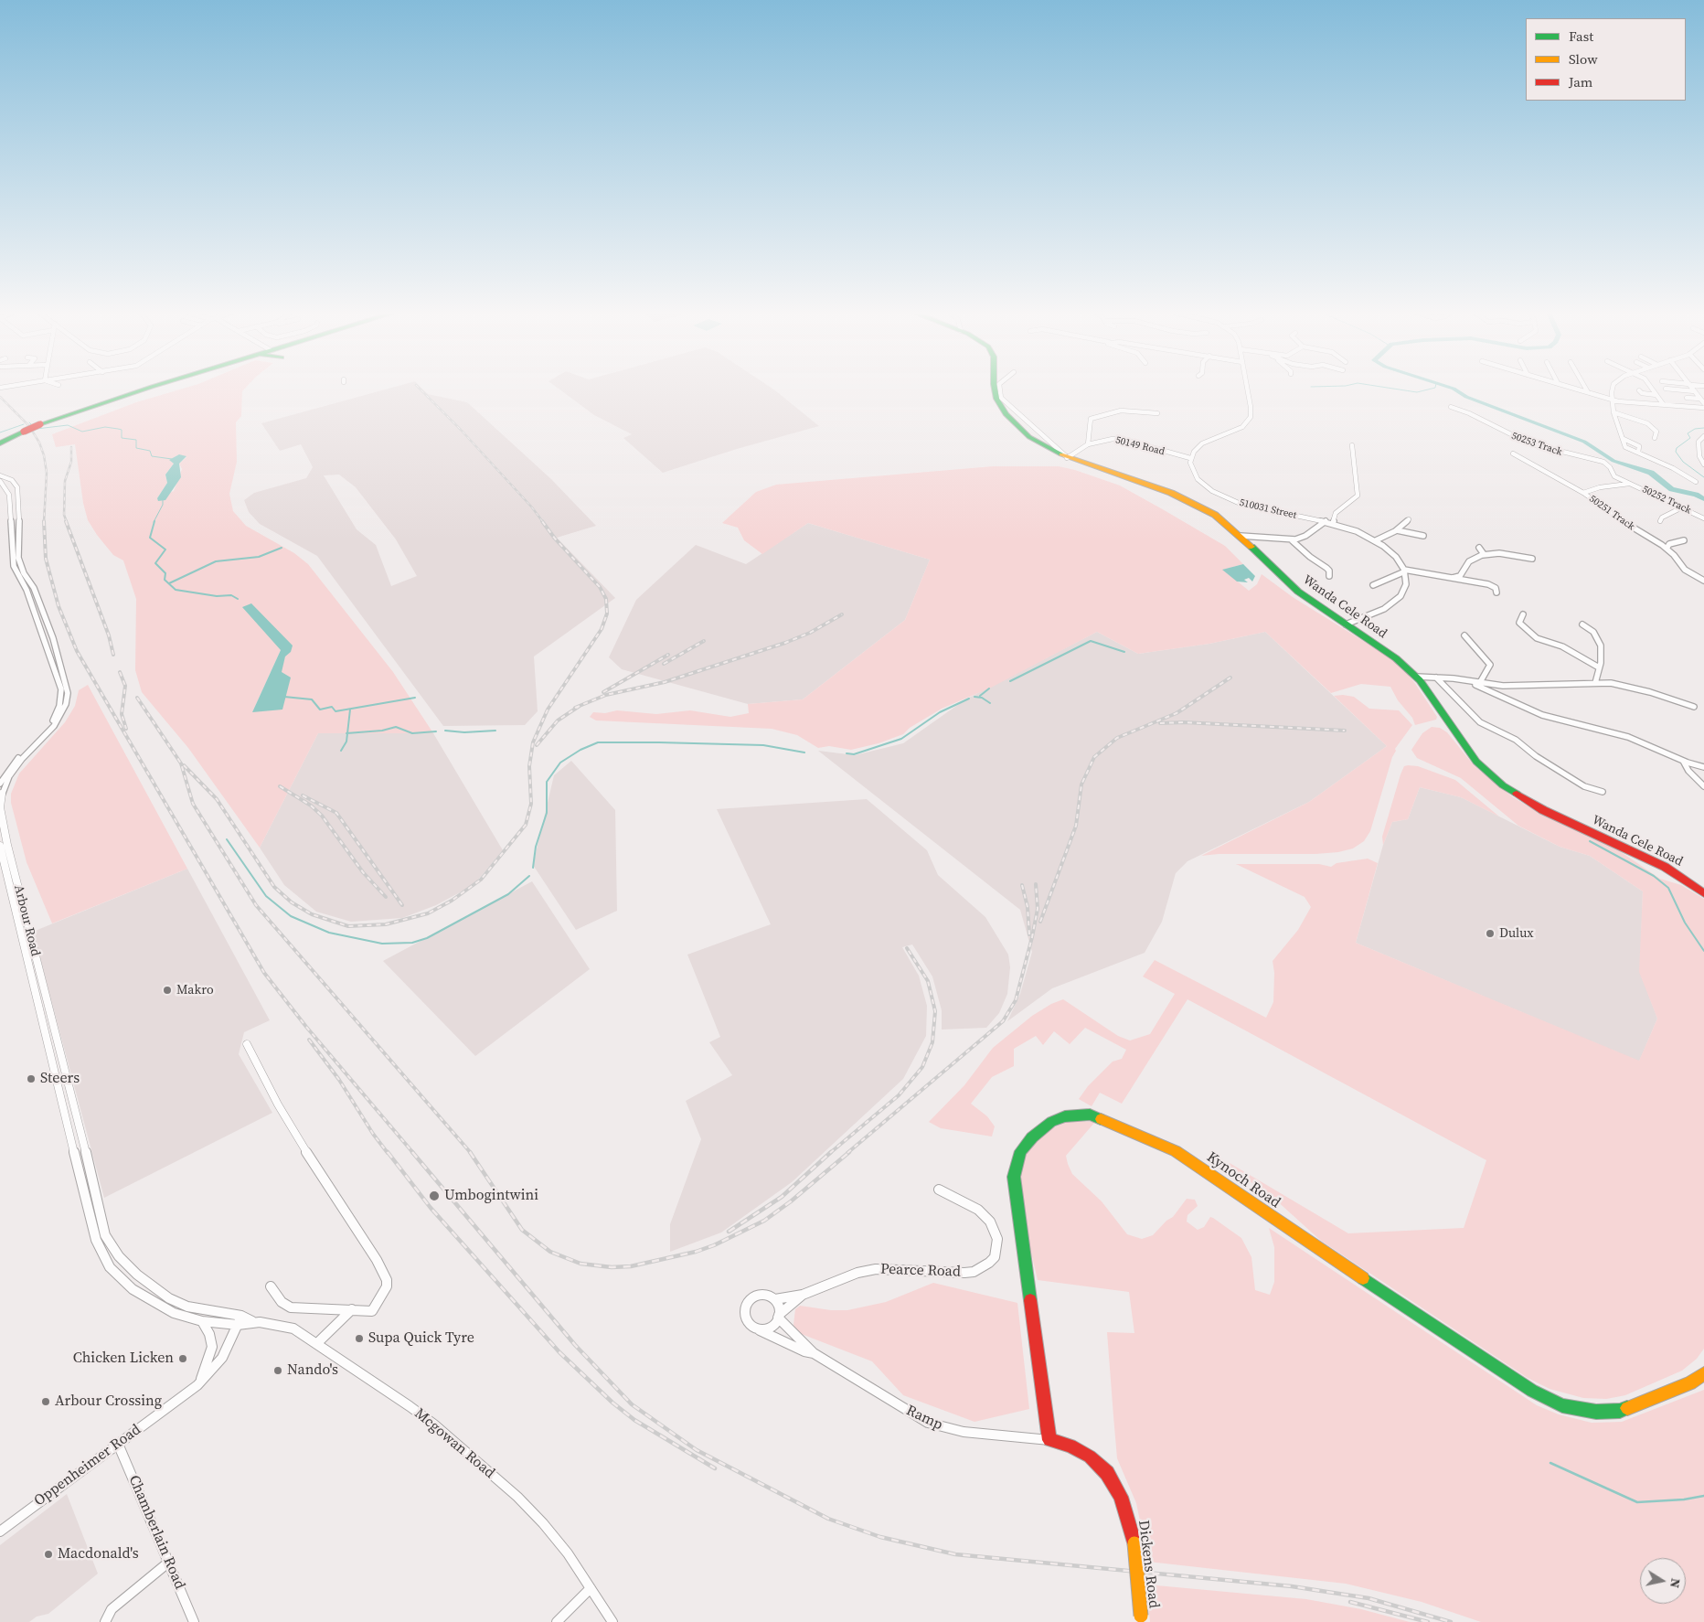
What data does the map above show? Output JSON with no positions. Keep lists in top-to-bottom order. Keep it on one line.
{"streets":{"street":["50253 Track","50149 Road","50252 Track","510031 Street","50251 Track","Wanda Cele Road","Arbour Road","Kynoch Road","Pearce Road","Ramp","Mcgowan Road","Oppenheimer Road","Chamberlain Road","Dickens Road"]},"crossings":[["50253 Track","50252 Track"],["50149 Road","510031 Street"],["50149 Road","Wanda Cele Road"],["50252 Track","50251 Track"],["Arbour Road","Mcgowan Road"],["Arbour Road","Oppenheimer Road"],["Kynoch Road","Ramp"],["Kynoch Road","Dickens Road"],["Pearce Road","Ramp"],["Ramp","Dickens Road"],["Mcgowan Road","Oppenheimer Road"],["Oppenheimer Road","Chamberlain Road"]],"places":["Dulux","Makro","Steers","Umbogintwini","Supa Quick Tyre","Chicken Licken","Nando's","Arbour Crossing","Macdonald's"],"legend":["Fast","Slow","Jam"],"north":"right"}
